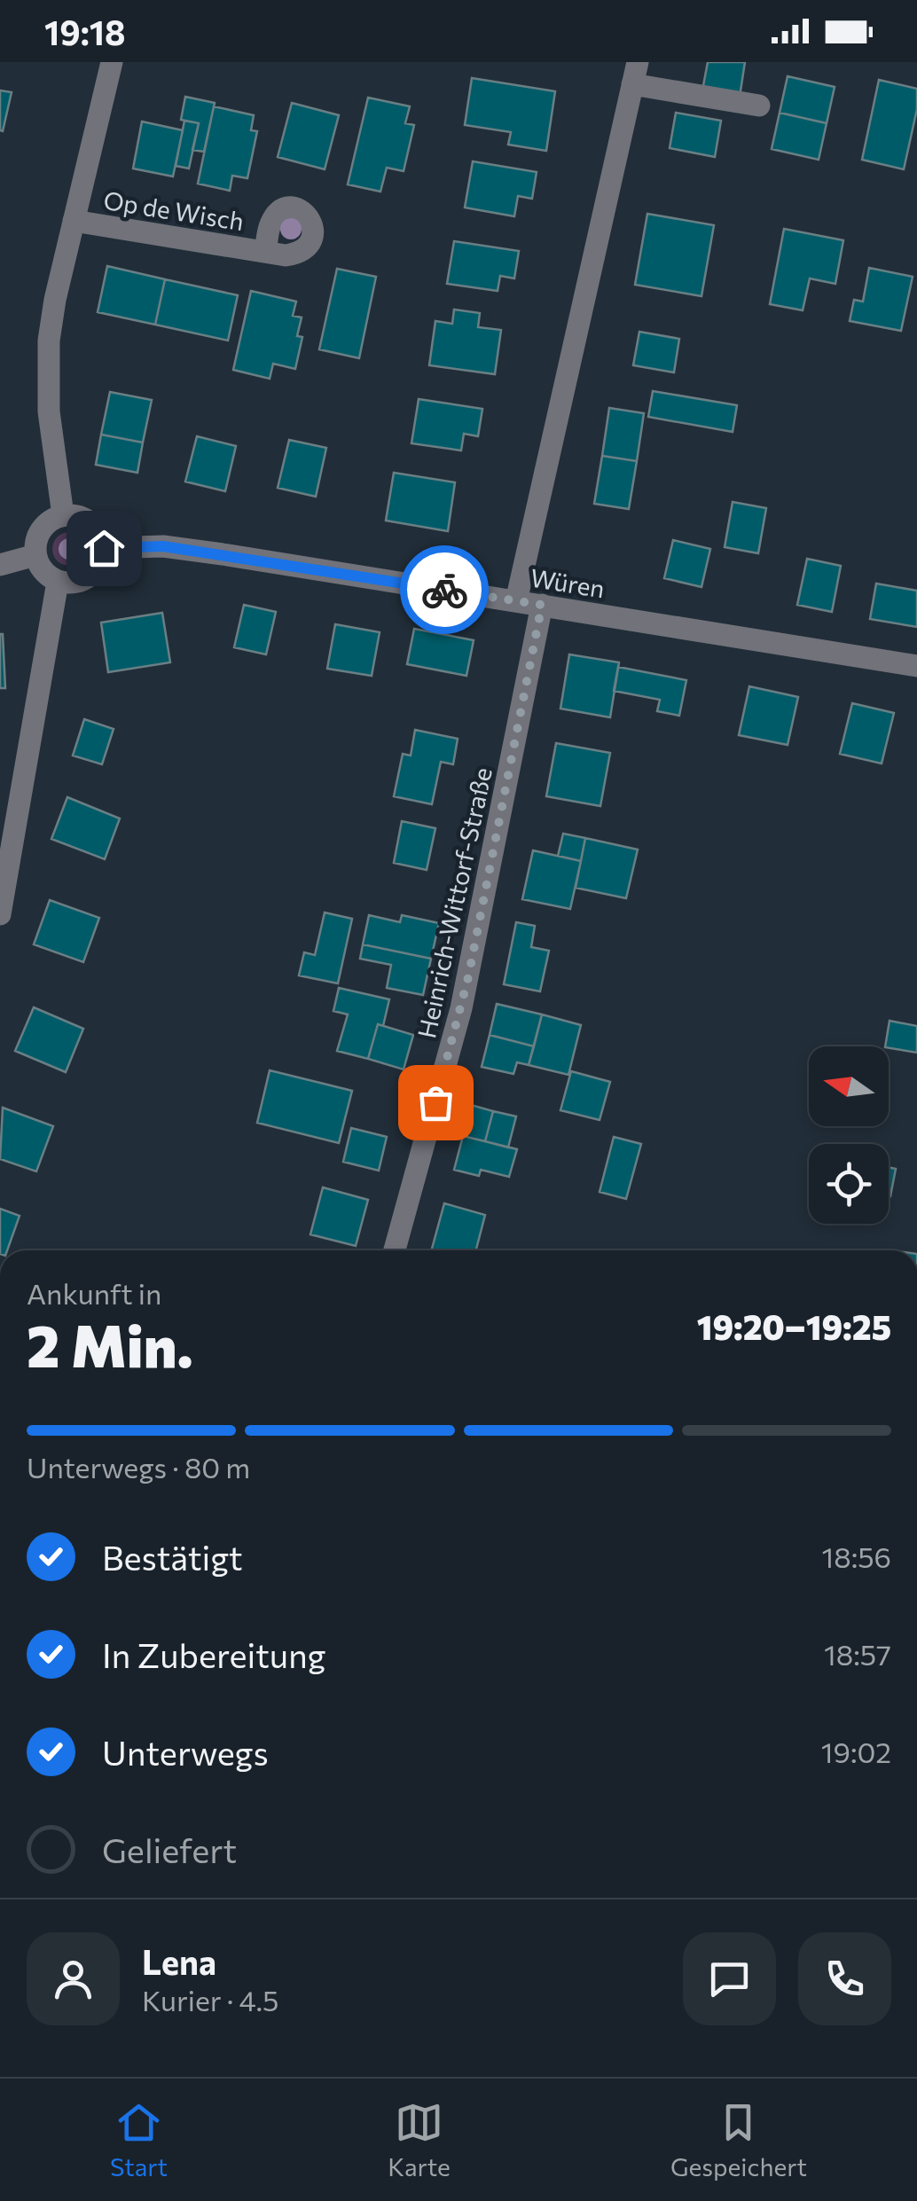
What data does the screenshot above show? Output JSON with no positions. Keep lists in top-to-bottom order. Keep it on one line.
{"streets":{"street":["Op de Wisch","Würen","Heinrich-Wittorf-Straße"]},"crossings":[["Op de Wisch","Würen"],["Würen","Heinrich-Wittorf-Straße"]],"north":"left","page":{"status":"19:18","heading":["2 Min.","Ankunft in","19:20–19:25"],"panel":["Lena","Kurier · 4.5"],"bar":"Unterwegs · 80 m","list":[["Bestätigt","18:56"],["In Zubereitung","18:57"],["Unterwegs","19:02"],"Geliefert"],"tabs":["Start","Karte","Gespeichert"]}}
